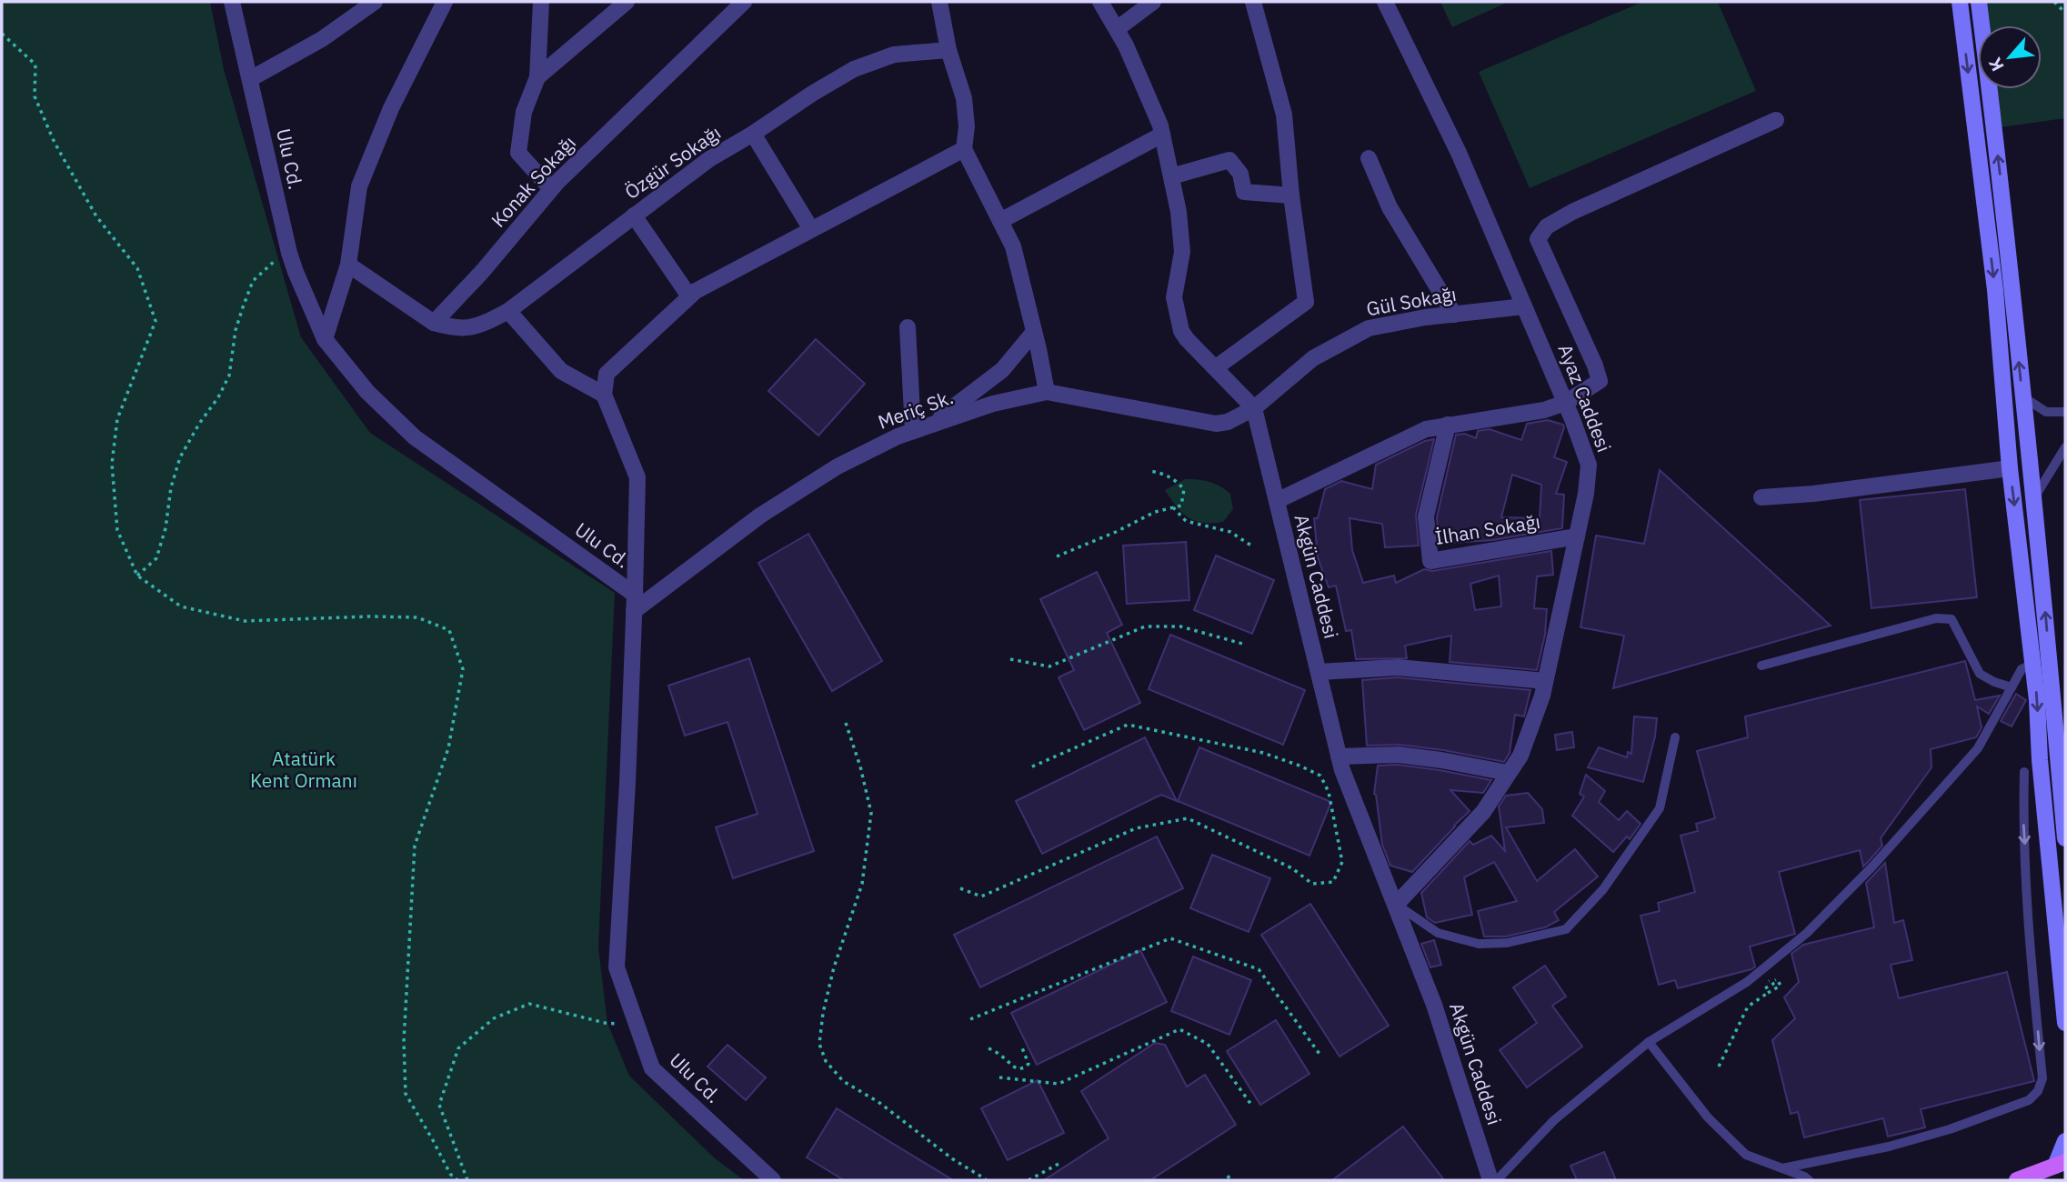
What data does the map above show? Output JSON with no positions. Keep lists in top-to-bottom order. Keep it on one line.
{"streets":{"street":["Ulu Cd.","Özgür Sokağı","Konak Sokağı","Gül Sokağı","Ayaz Caddesi","Meriç Sk.","İlhan Sokağı","Akgün Caddesi"]},"crossings":[["Ulu Cd.","Meriç Sk."],["Özgür Sokağı","Konak Sokağı"],["Gül Sokağı","Ayaz Caddesi"],["Gül Sokağı","Meriç Sk."],["Gül Sokağı","Akgün Caddesi"],["Ayaz Caddesi","İlhan Sokağı"],["Ayaz Caddesi","Akgün Caddesi"],["Meriç Sk.","Akgün Caddesi"]],"parks":["Atatürk Kent Ormanı"],"north":"bottom left"}
